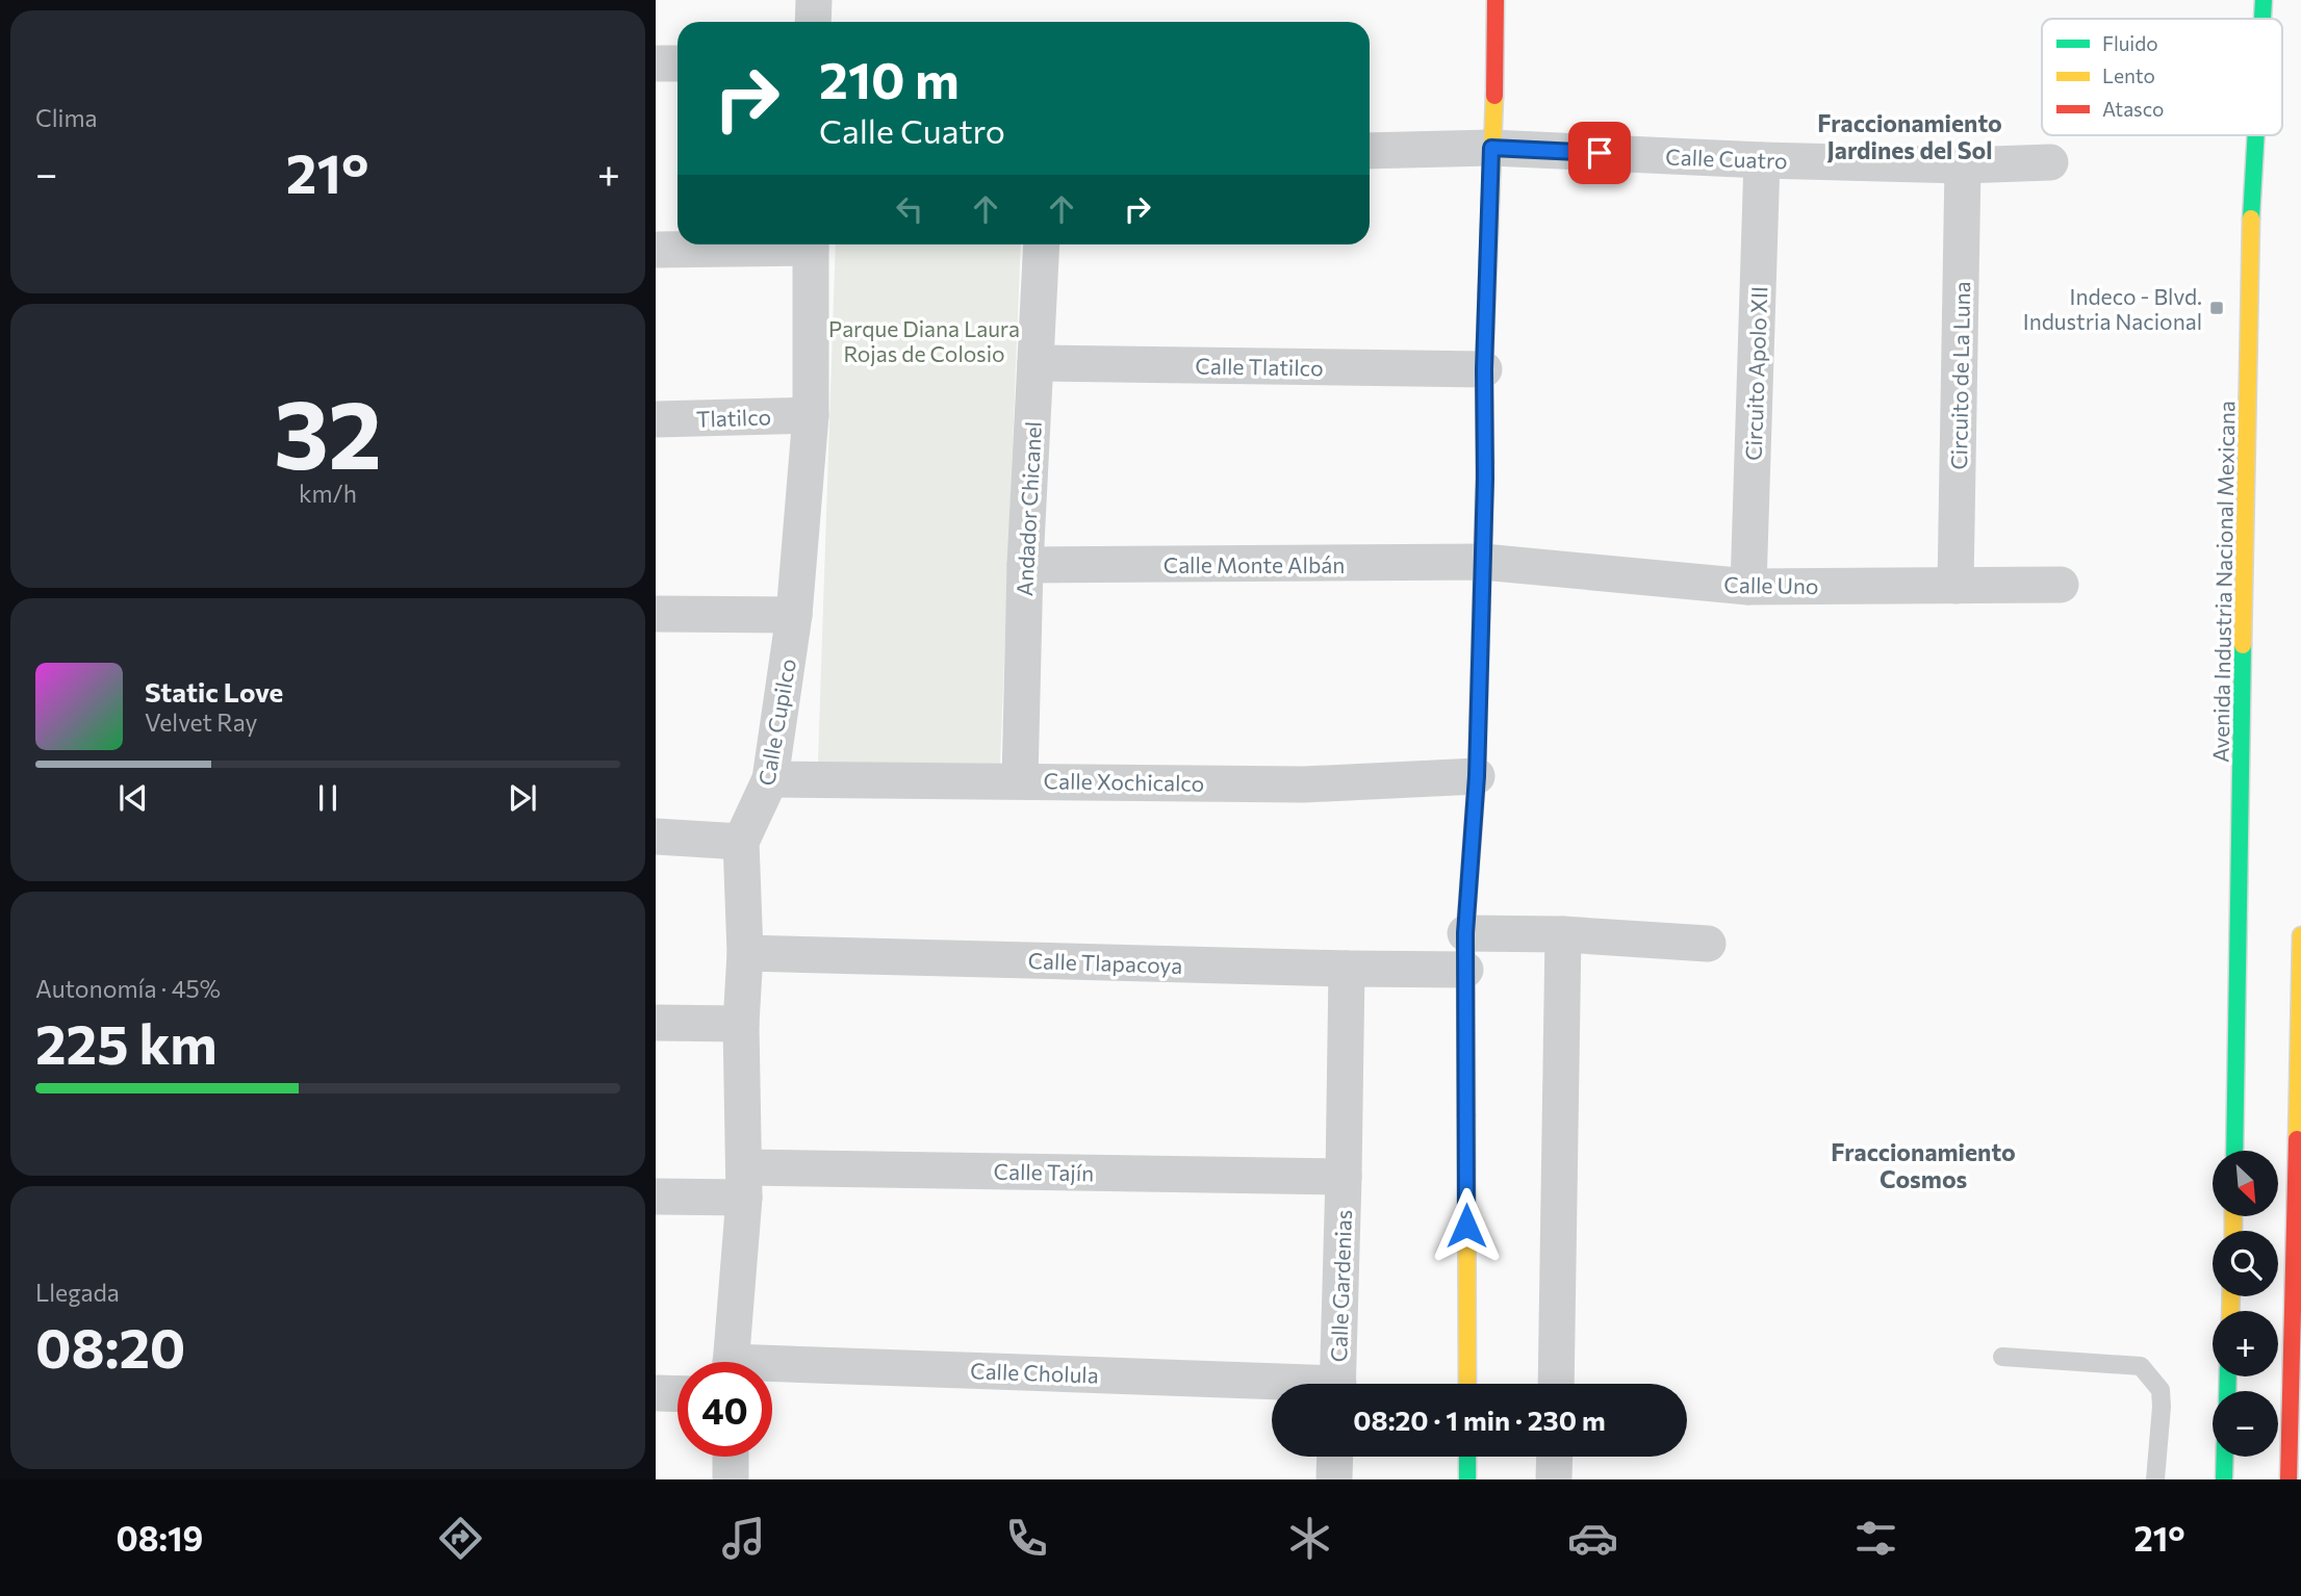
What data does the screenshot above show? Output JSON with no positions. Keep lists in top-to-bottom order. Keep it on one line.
{"streets":{"main road":["Avenida Industria Nacional Mexicana"],"street":["Calle Cuatro","Calle Tlatilco","Circuito Apolo XII","Circuito de La Luna","Tlatilco","Andador Chicanel","Calle Monte Albán","Calle Uno","Calle Cupilco","Calle Xochicalco","Calle Tlapacoya","Calle Tajín","Calle Gardenias","Calle Cholula"]},"crossings":[["Calle Cuatro","Circuito Apolo XII"],["Calle Cuatro","Circuito de La Luna"],["Calle Tlatilco","Andador Chicanel"],["Circuito Apolo XII","Calle Uno"],["Circuito de La Luna","Calle Uno"],["Tlatilco","Calle Cupilco"],["Andador Chicanel","Calle Monte Albán"],["Andador Chicanel","Calle Xochicalco"],["Calle Monte Albán","Calle Uno"],["Calle Cupilco","Calle Xochicalco"],["Calle Cupilco","Calle Tlapacoya"],["Calle Cupilco","Calle Tajín"],["Calle Tlapacoya","Calle Gardenias"],["Calle Tajín","Calle Gardenias"]],"districts":["Fraccionamiento Jardines del Sol","Fraccionamiento Cosmos"],"parks":["Parque Diana Laura Rojas de Colosio"],"places":{"transit":["Indeco - Blvd. Industria Nacional"]},"legend":["Fluido","Lento","Atasco"],"north":"bottom right","page":{"tile":["Clima",["32","km/h"],["Autonomía · 45%","225 km"],["Llegada","08:20"]],"turn":["210 m","Calle Cuatro"],"heat":["−","21°","+"],"song":["Static Love","Velvet Ray"],"map_buttons":["+","−"],"limit":"40","trip":"08:20 · 1 min · 230 m","tabs":["08:19","21°"]}}
